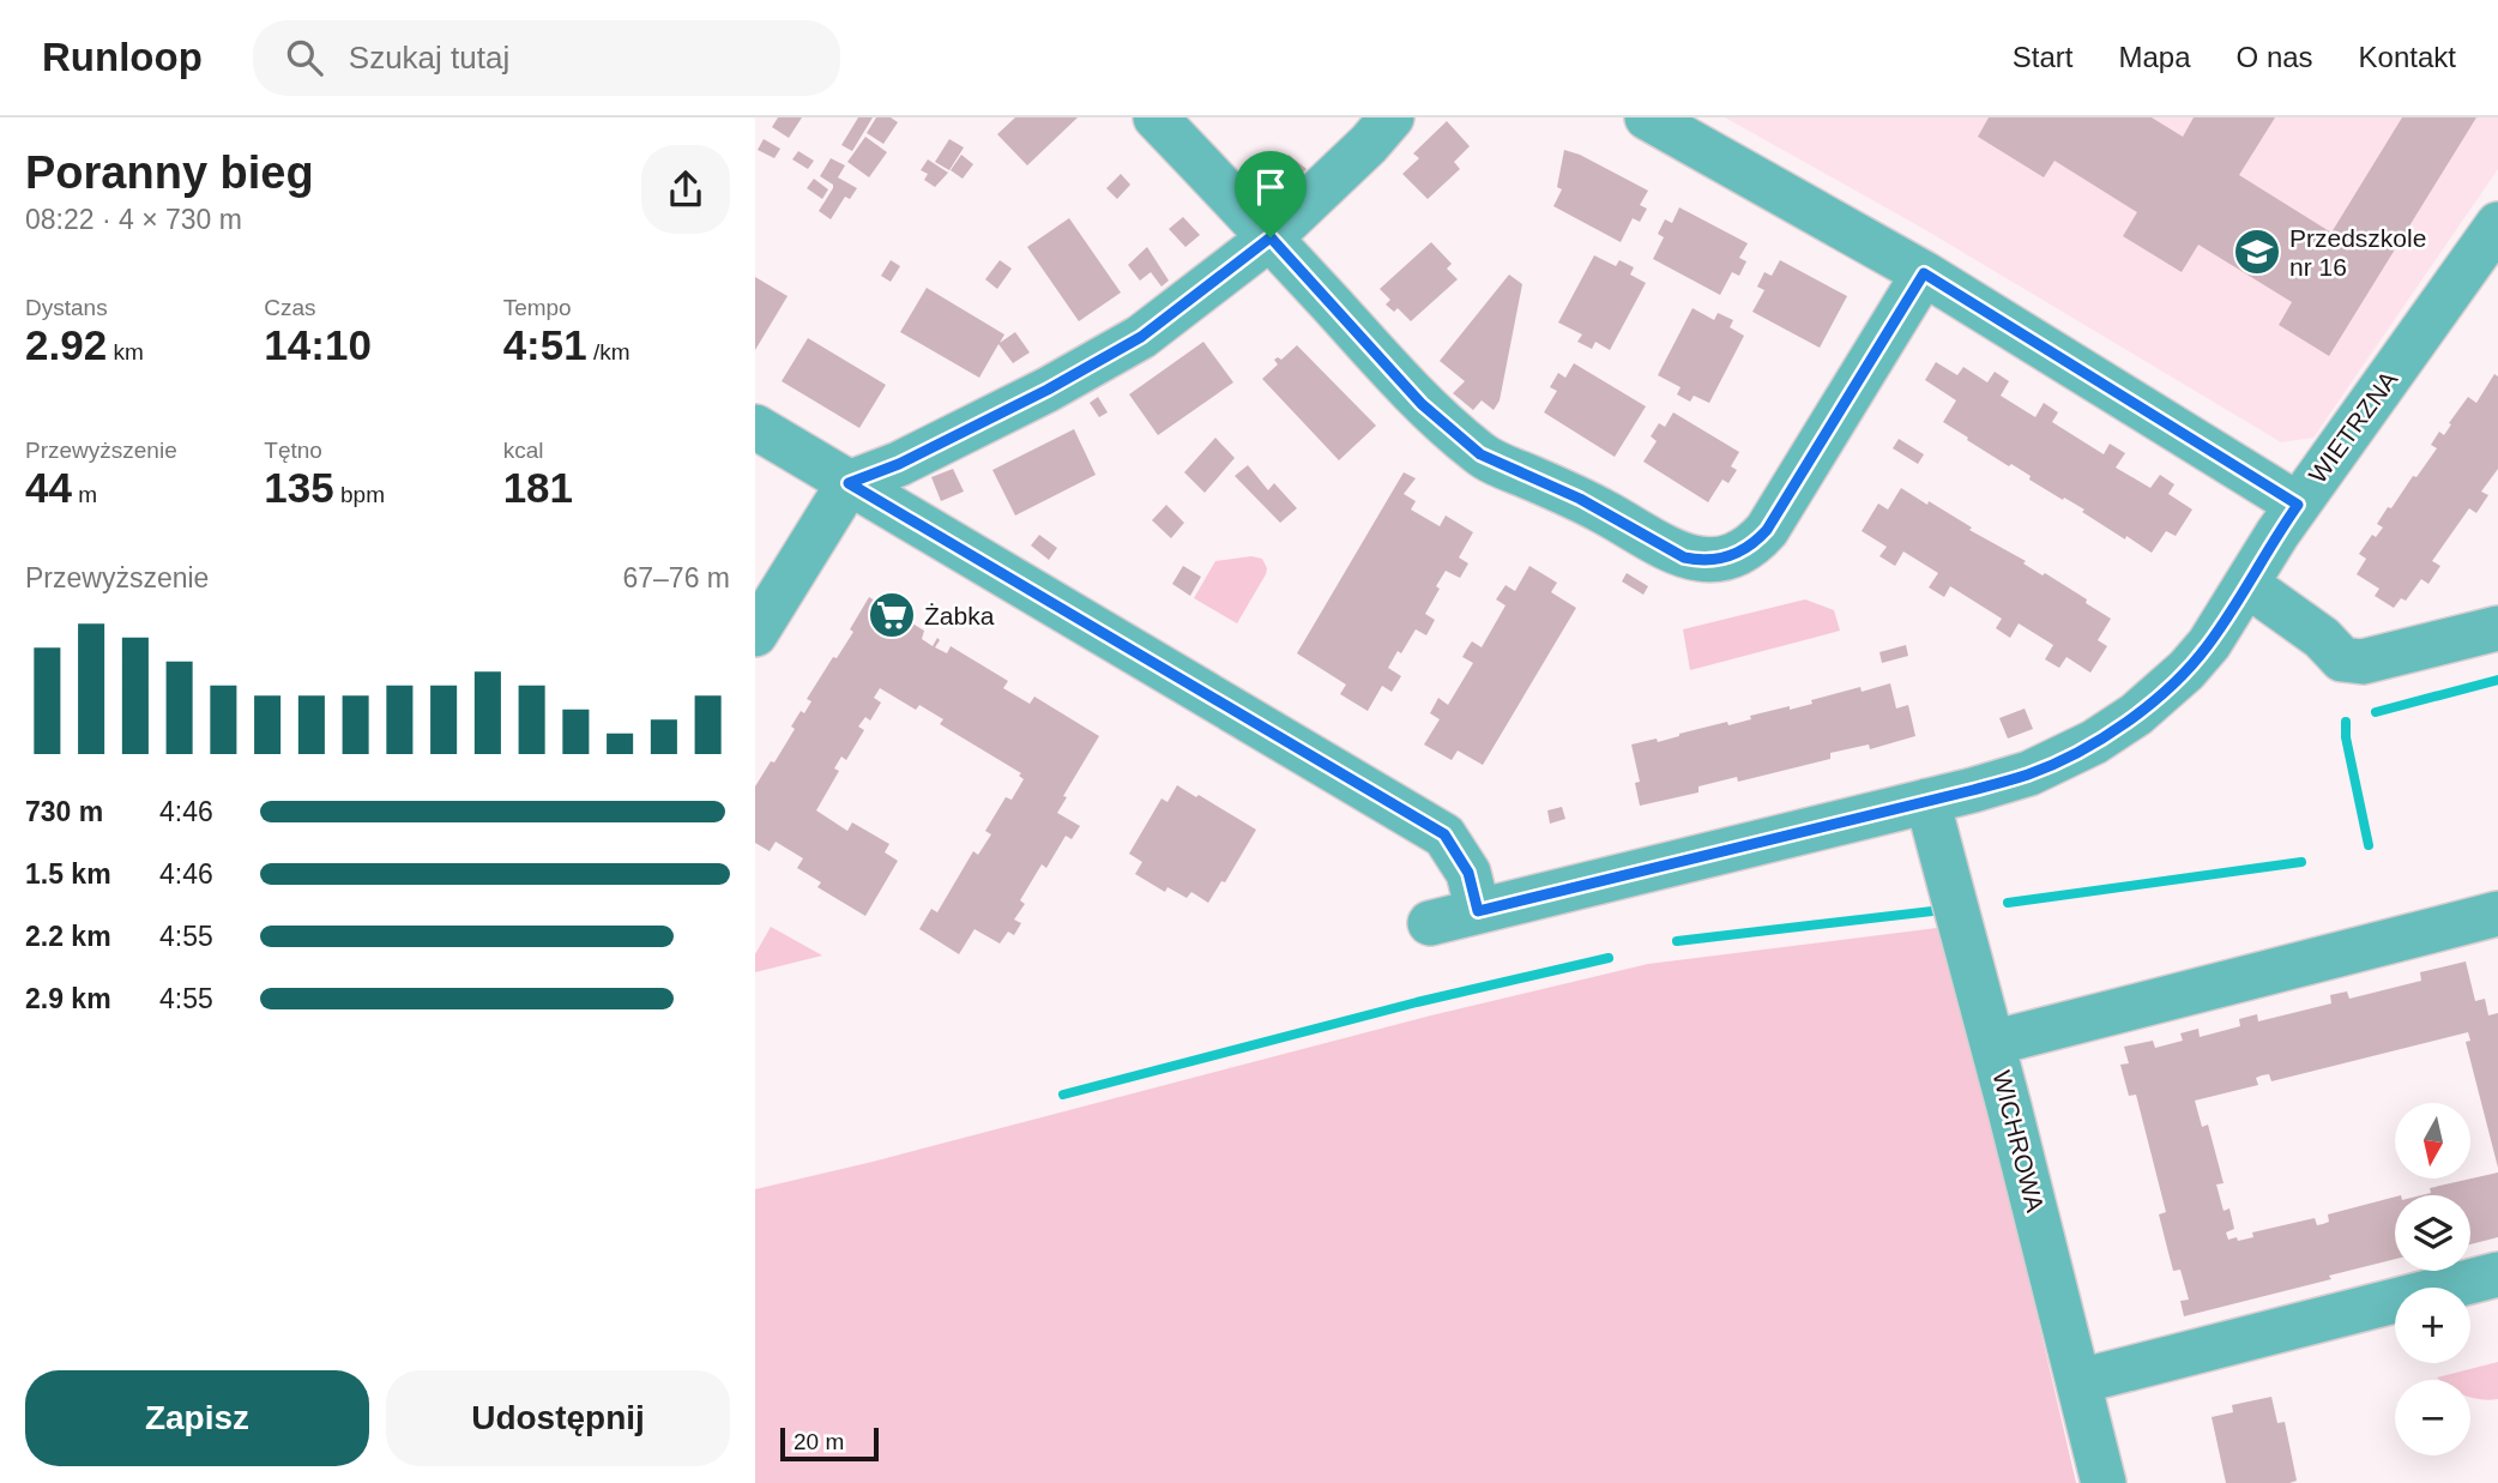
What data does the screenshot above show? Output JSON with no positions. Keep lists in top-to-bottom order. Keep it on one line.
{"streets":{"street":["WIETRZNA","WICHROWA"]},"places":{"school or university":["Przedszkole nr 16"],"supermarket":["Żabka"]},"scale_bar":"20 m","north":"bottom","page":{"header":"Runloop","search":"Szukaj tutaj","nav":["Start","Mapa","O nas","Kontakt"],"heading":["Poranny bieg","08:22 · 4 × 730 m"],"stats":[["Dystans","2.92 km"],["Czas","14:10"],["Tempo","4:51 /km"],["Przewyższenie","44 m"],["Tętno","135 bpm"],["kcal","181"]],"chart":["Przewyższenie","67–76 m"],"list":[{"name":"730 m","note":"4:46"},{"name":"1.5 km","note":"4:46"},{"name":"2.2 km","note":"4:55"},{"name":"2.9 km","note":"4:55"}],"map_buttons":["+","−"],"buttons":["Zapisz","Udostępnij"],"scale":"20 m"}}
